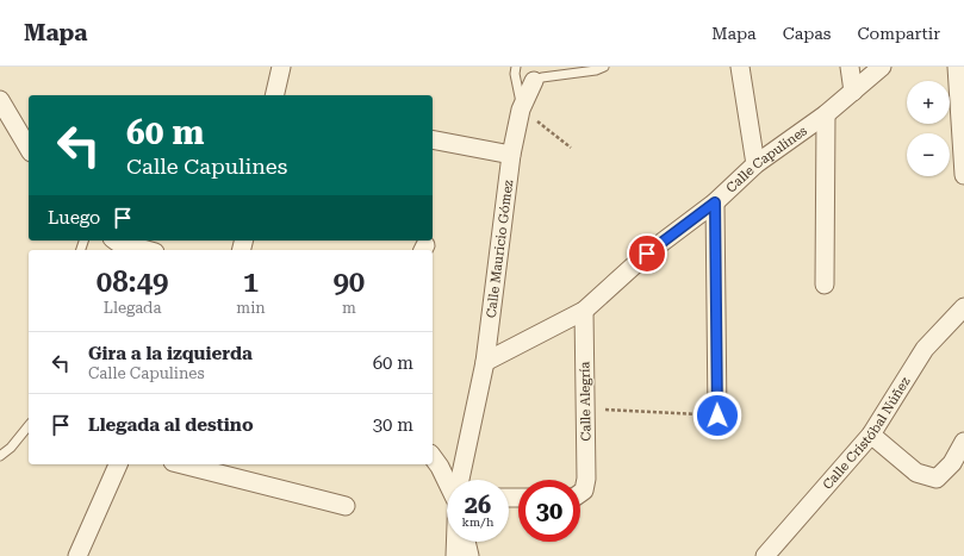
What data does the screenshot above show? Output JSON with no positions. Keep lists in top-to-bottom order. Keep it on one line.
{"streets":{"street":["Calle Capulines","Calle Mauricio Gómez","Calle Alegría","Calle Cristóbal Núñez"]},"crossings":[["Calle Capulines","Calle Mauricio Gómez"],["Calle Capulines","Calle Alegría"]],"page":{"header":"Mapa","nav":["Mapa","Capas","Compartir"],"map_buttons":["+","−"],"turn":["60 m","Calle Capulines"],"then":"Luego","eta":["08:49","Llegada","1","min","90","m"],"list":[{"name":"Gira a la izquierda","note":"Calle Capulines","value":"60 m"},{"name":"Llegada al destino","value":"30 m"}],"speed":"26 km/h","limit":"30"}}
